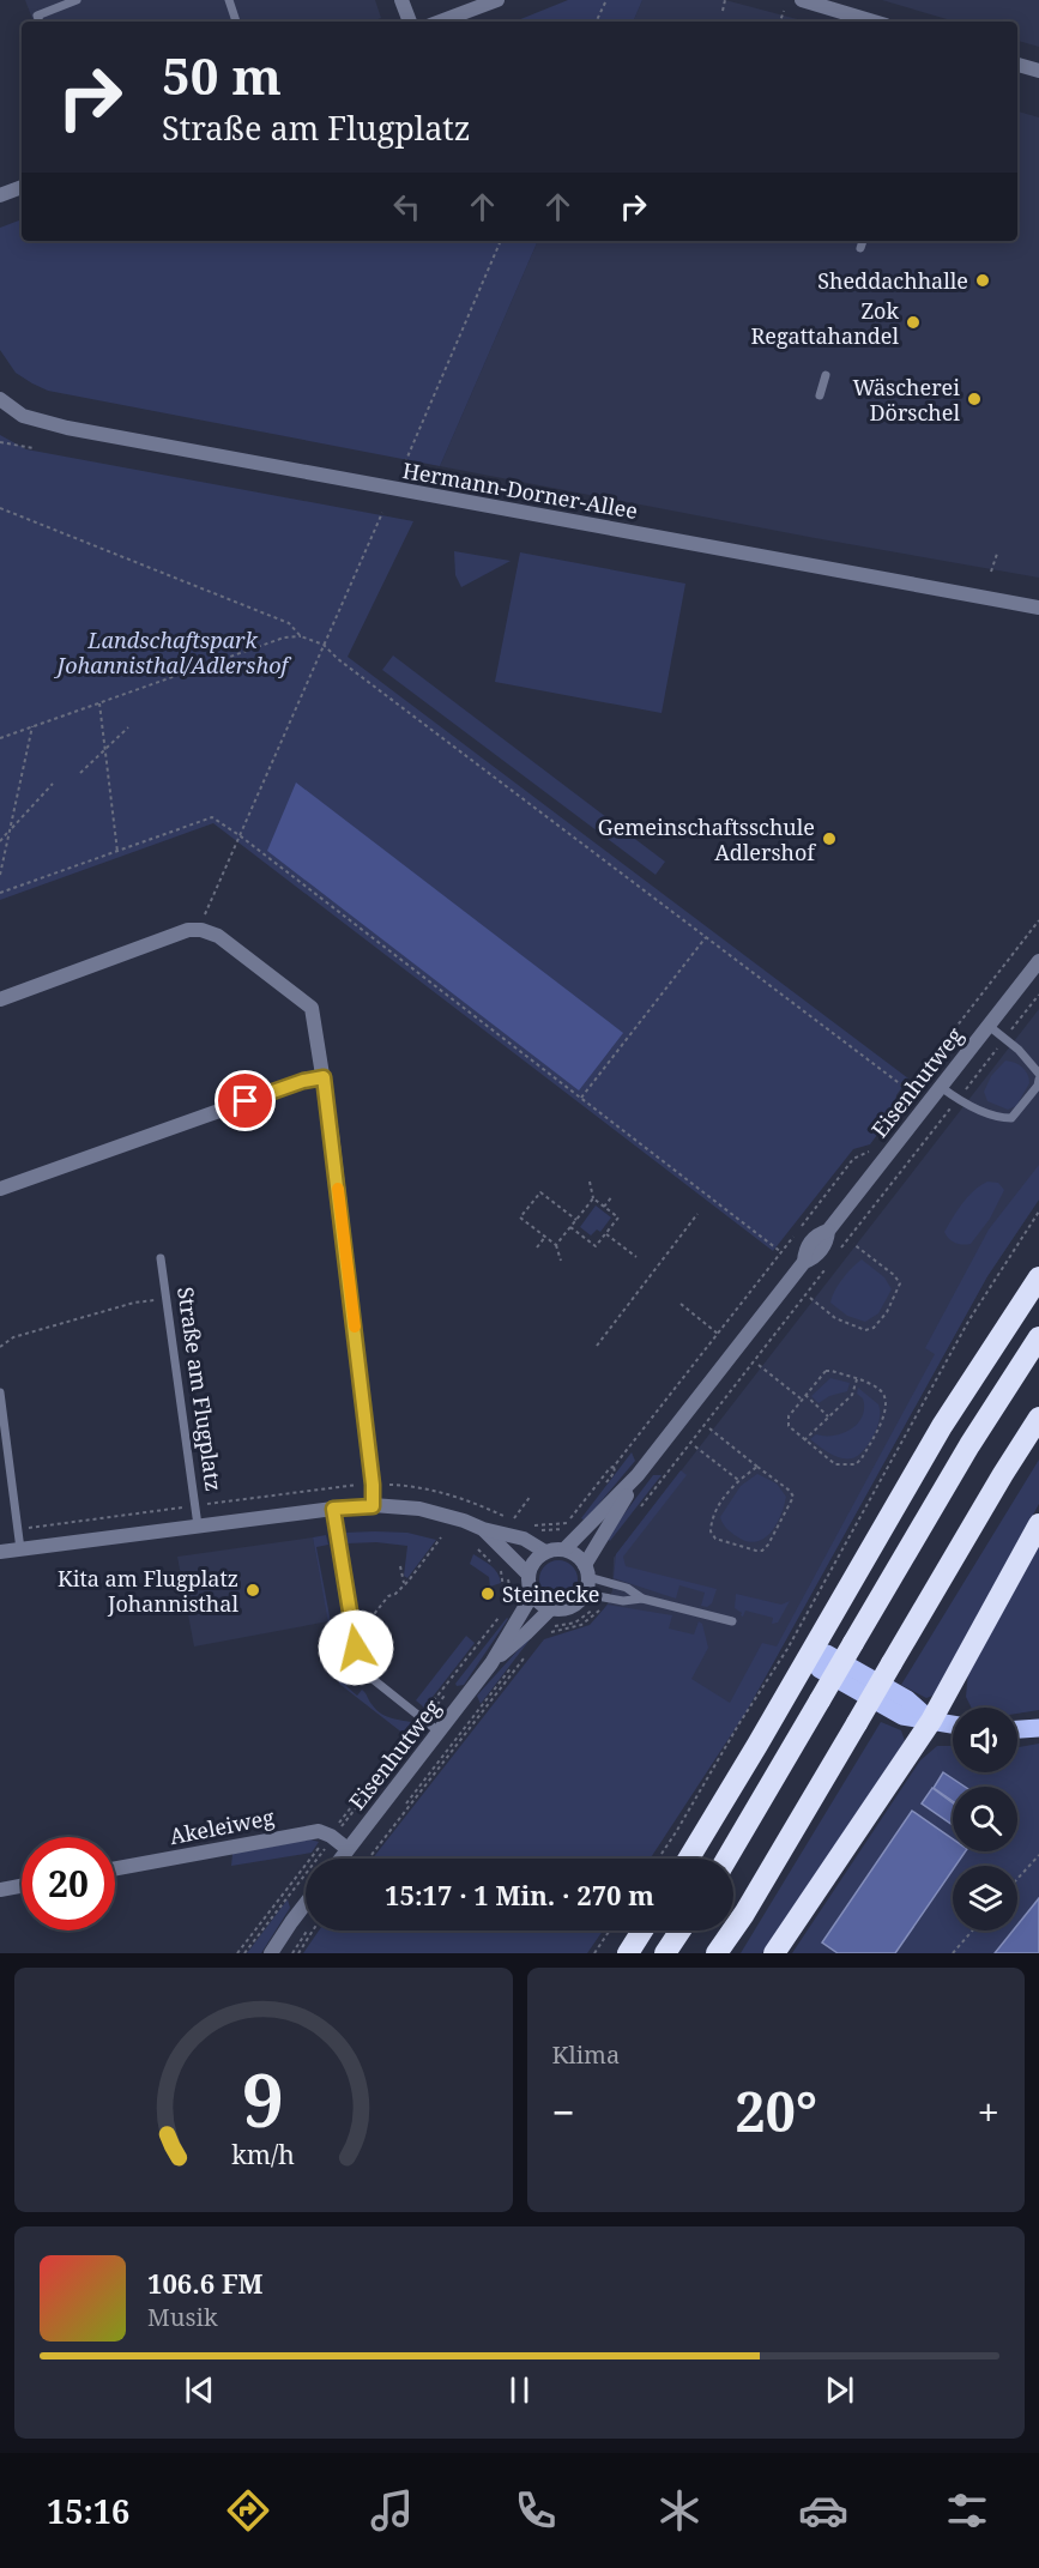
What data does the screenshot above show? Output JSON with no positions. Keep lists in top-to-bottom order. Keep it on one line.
{"streets":{"street":["Hermann-Dorner-Allee","Eisenhutweg","Straße am Flugplatz","Akeleiweg"]},"crossings":[["Eisenhutweg","Straße am Flugplatz"]],"parks":["Landschaftspark Johannisthal/Adlershof"],"places":["Sheddachhalle","Zok Regattahandel","Wäscherei Dörschel","Gemeinschaftsschule Adlershof","Kita am Flugplatz Johannisthal","Steinecke"],"page":{"turn":["50 m","Straße am Flugplatz"],"limit":"20","trip":"15:17 · 1 Min. · 270 m","tile":"Klima","heat":["−","20°","+"],"song":["106.6 FM","Musik"],"tabs":"15:16","gauge":["9","km/h"]}}
